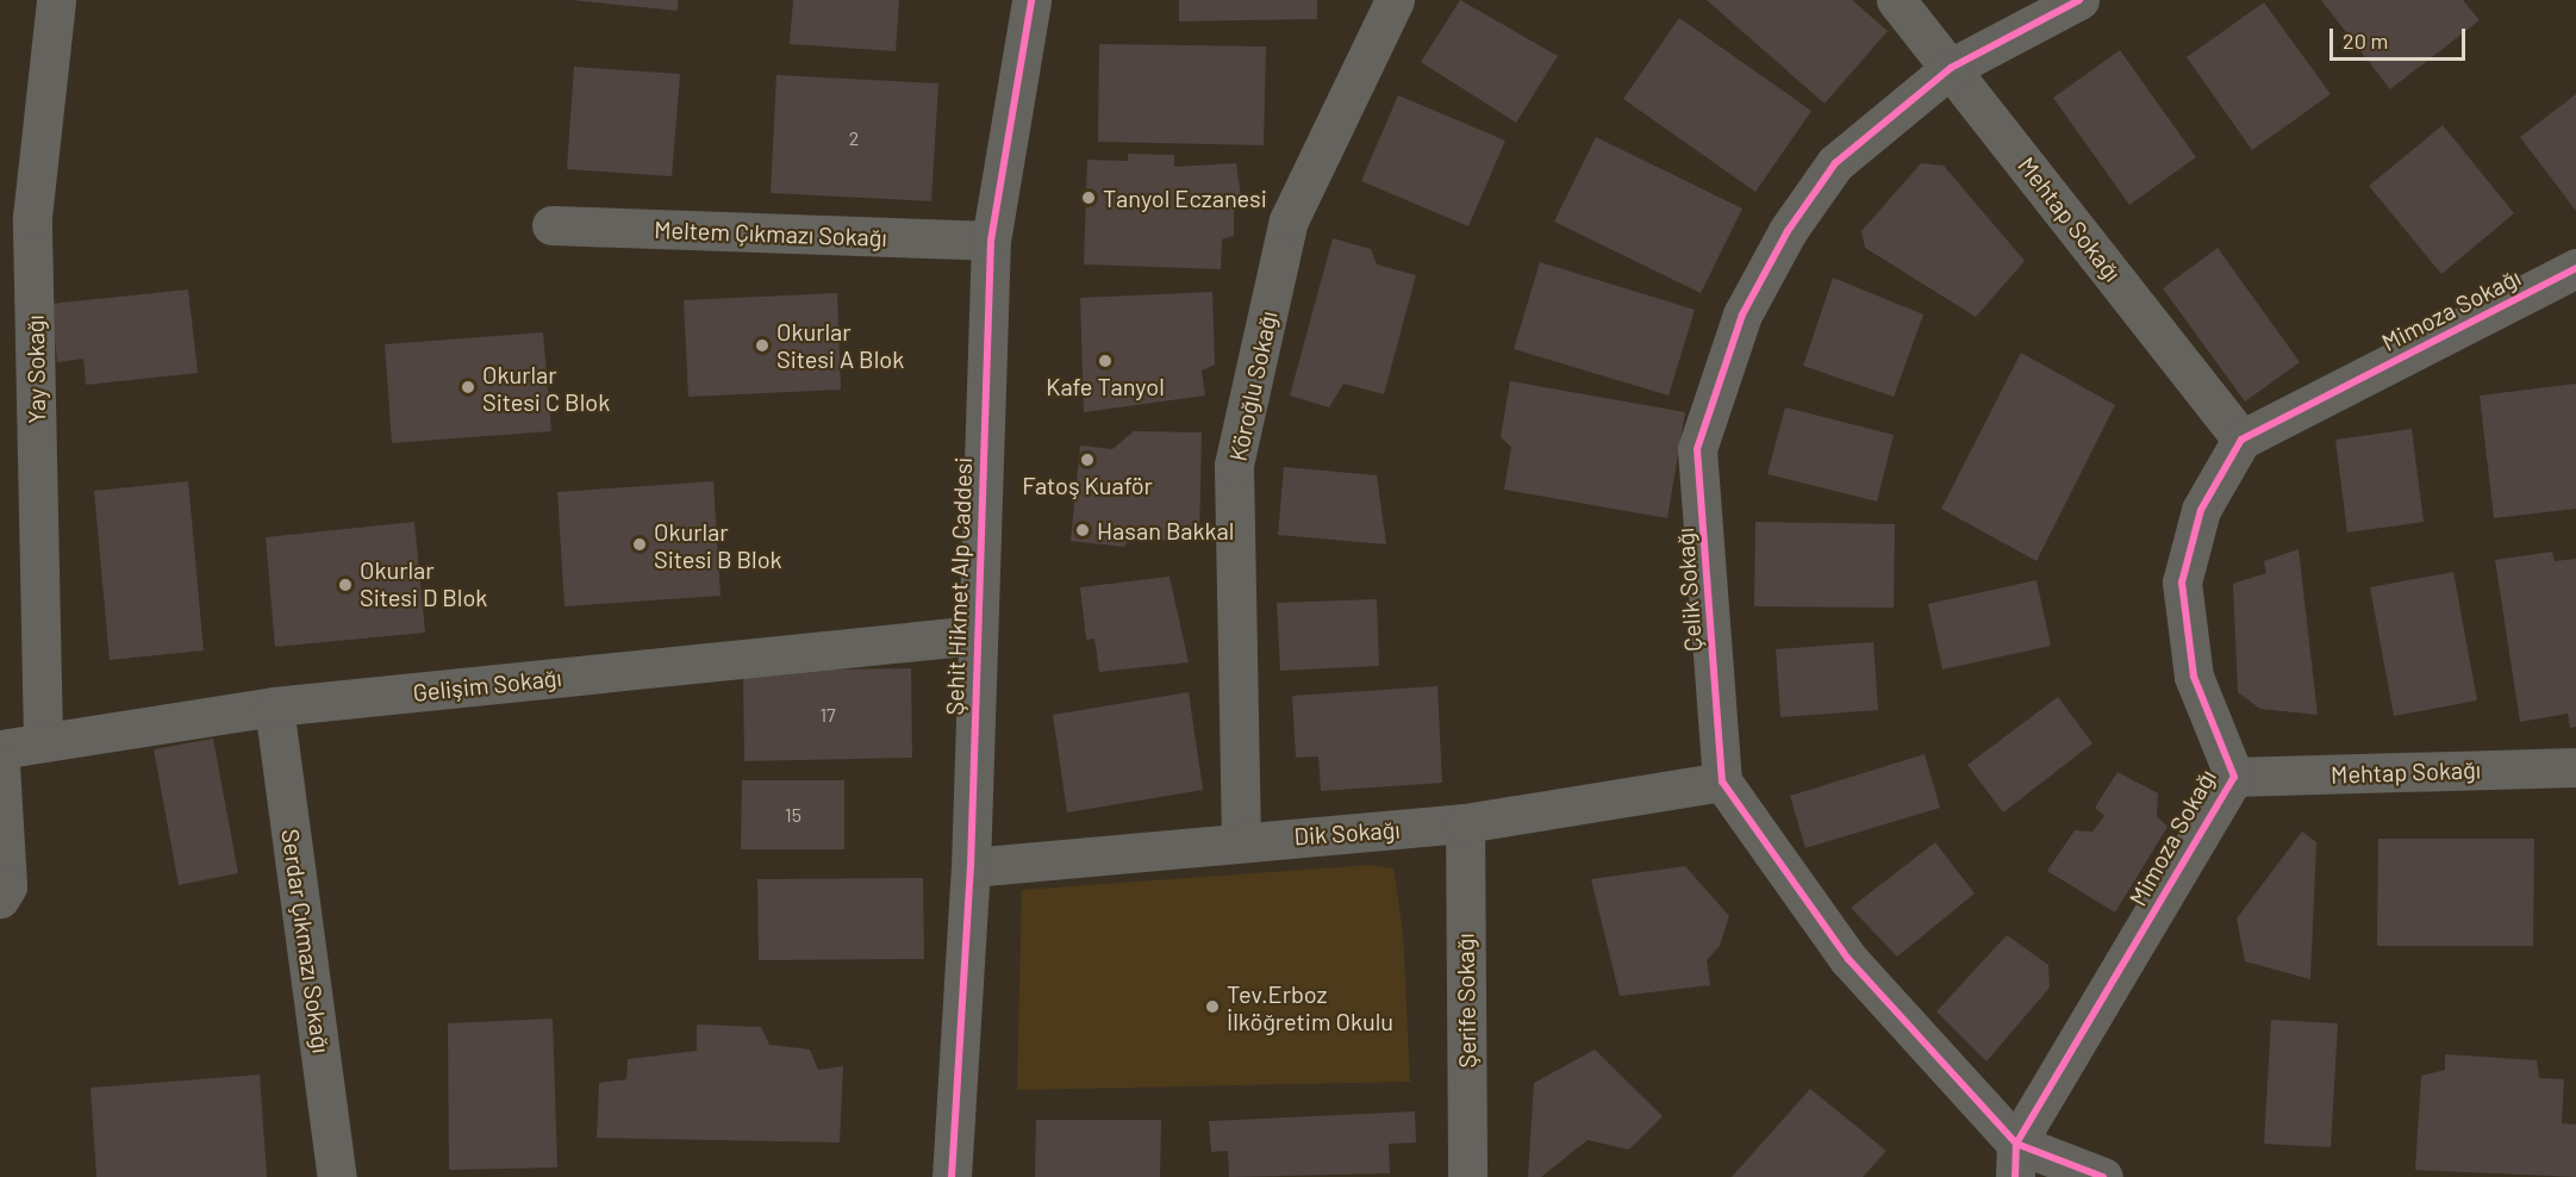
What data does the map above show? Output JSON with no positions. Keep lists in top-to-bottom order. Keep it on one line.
{"streets":{"street":["Mehtap Sokağı","Meltem Çıkmazı Sokağı","Mimoza Sokağı","Yay Sokağı","Köroğlu Sokağı","Şehit Hikmet Alp Caddesi","Çelik Sokağı","Gelişim Sokağı","Dik Sokağı","Serdar Çıkmazı Sokağı","Şerife Sokağı"]},"crossings":[["Mehtap Sokağı","Mimoza Sokağı"],["Mehtap Sokağı","Çelik Sokağı"],["Meltem Çıkmazı Sokağı","Şehit Hikmet Alp Caddesi"],["Yay Sokağı","Gelişim Sokağı"],["Köroğlu Sokağı","Dik Sokağı"],["Şehit Hikmet Alp Caddesi","Gelişim Sokağı"],["Şehit Hikmet Alp Caddesi","Dik Sokağı"],["Çelik Sokağı","Dik Sokağı"],["Gelişim Sokağı","Serdar Çıkmazı Sokağı"],["Dik Sokağı","Şerife Sokağı"]],"places":["Tanyol Eczanesi","Okurlar Sitesi A Blok","Kafe Tanyol","Okurlar Sitesi C Blok","Fatoş Kuaför","Hasan Bakkal","Okurlar Sitesi B Blok","Okurlar Sitesi D Blok","Tev.Erboz İlköğretim Okulu"],"house_numbers":["2","17","15"],"scale_bar":"20 m"}
